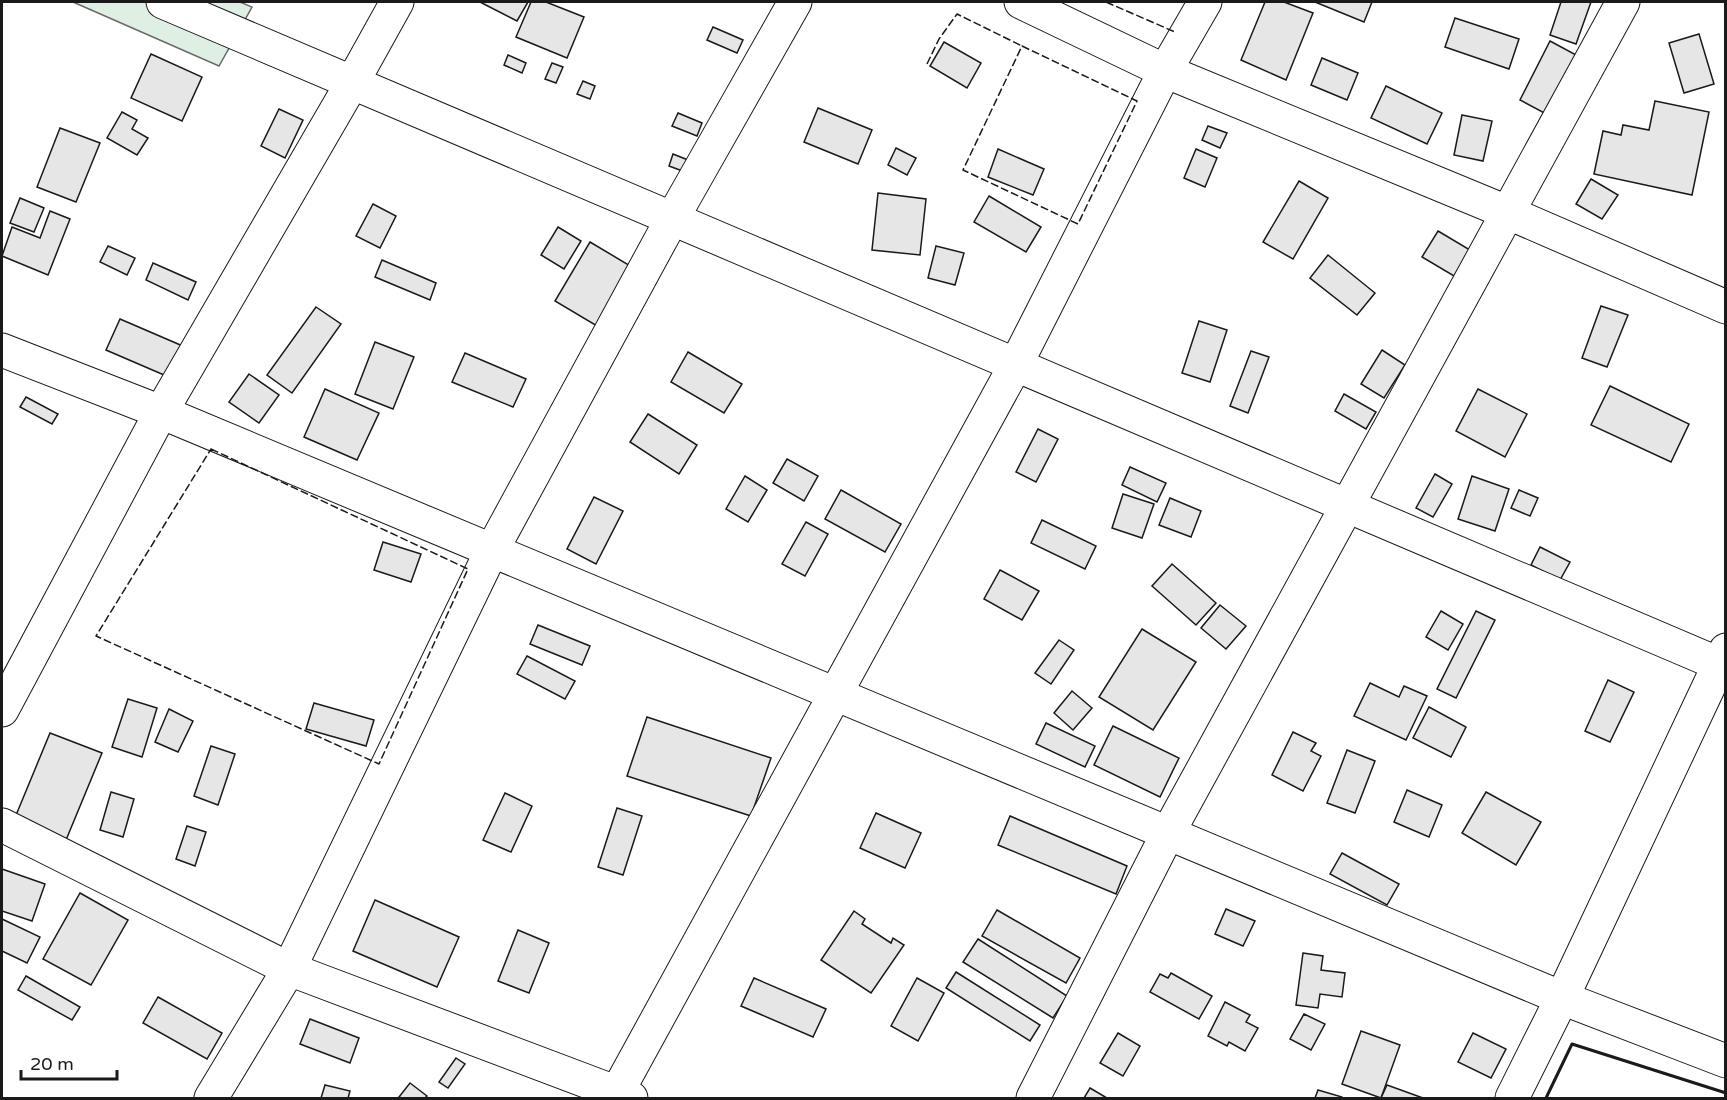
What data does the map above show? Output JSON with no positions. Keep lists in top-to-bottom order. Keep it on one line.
{"scale_bar":"20 m"}
